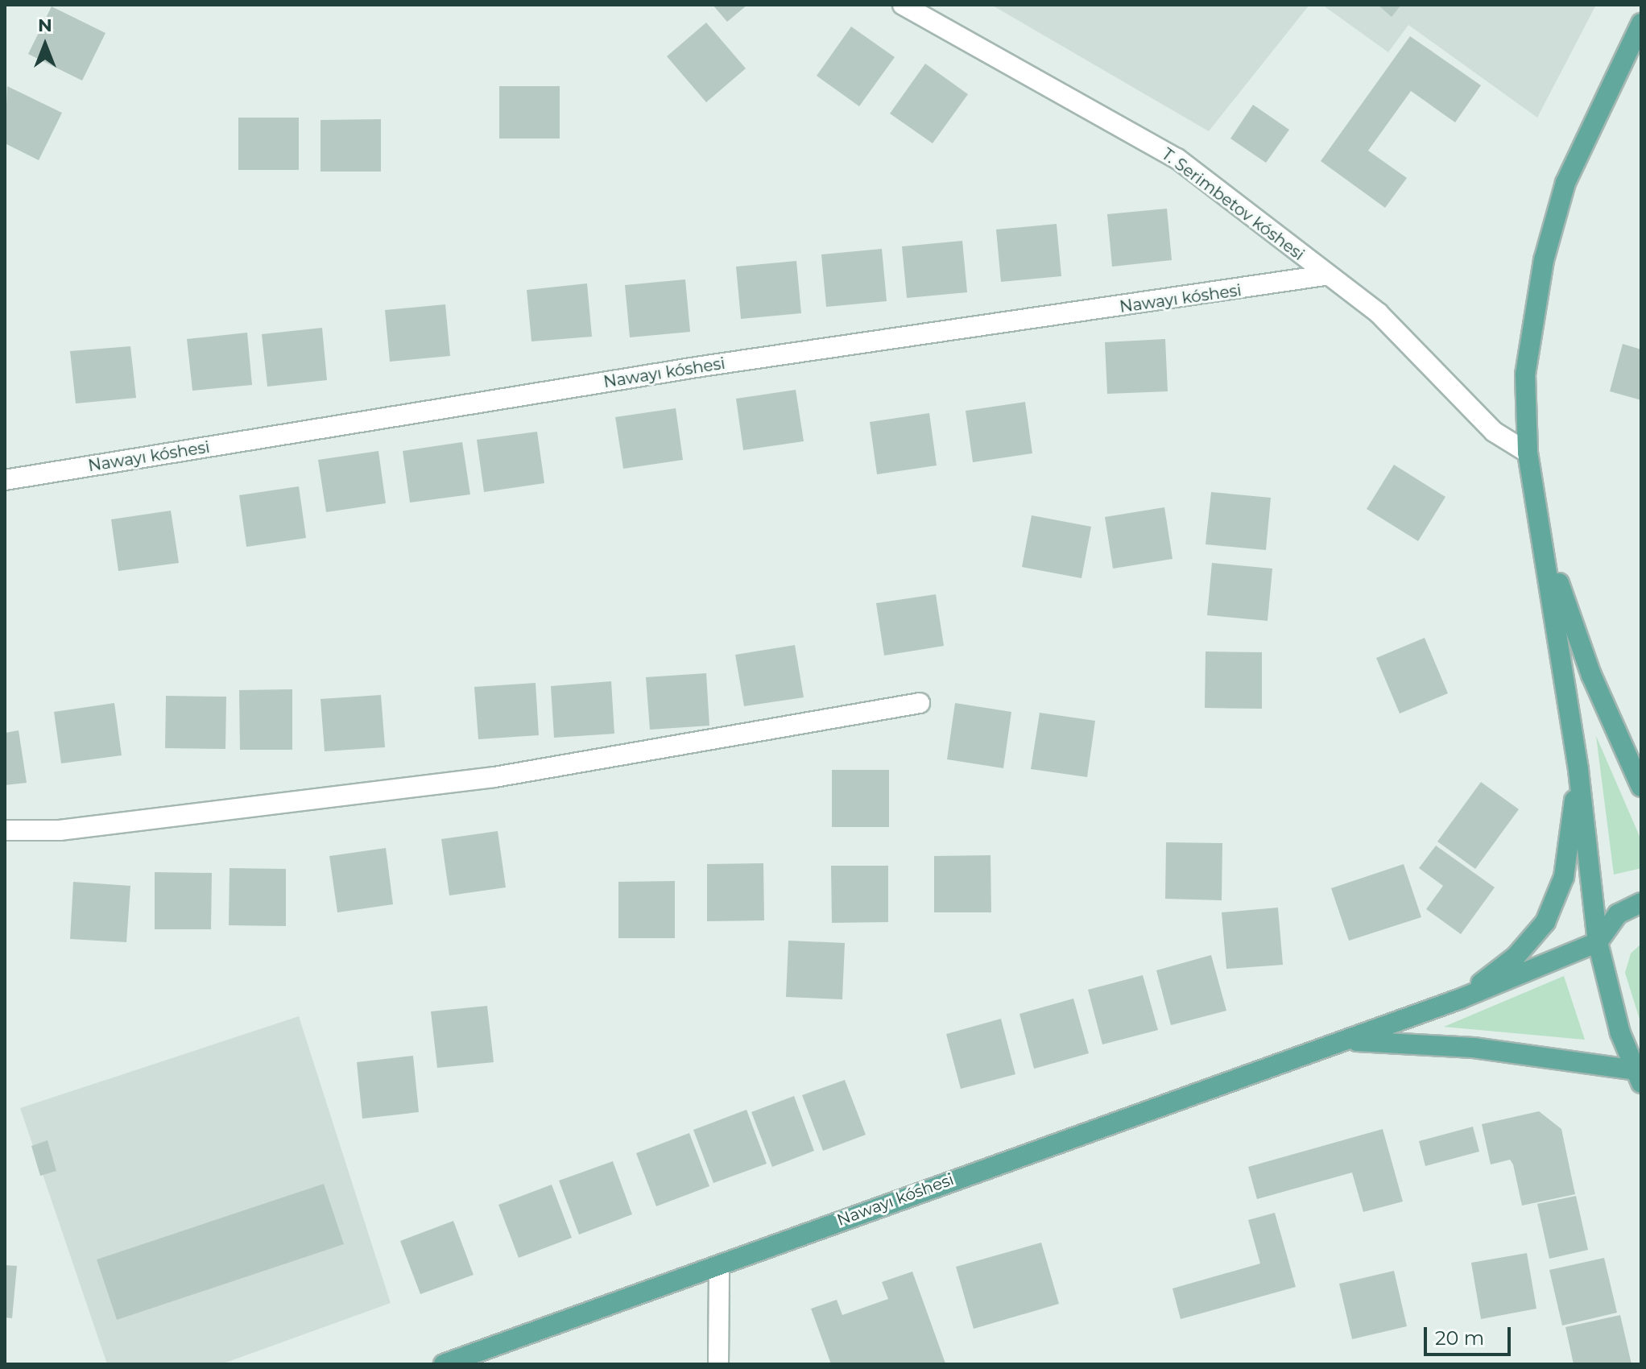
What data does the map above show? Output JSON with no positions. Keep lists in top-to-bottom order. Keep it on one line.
{"streets":{"main road":["Nawayı kóshesi"],"street":["T. Serimbetov kóshesi"]},"crossings":[["T. Serimbetov kóshesi","Nawayı kóshesi"]],"scale_bar":"20 m","north":"top"}
